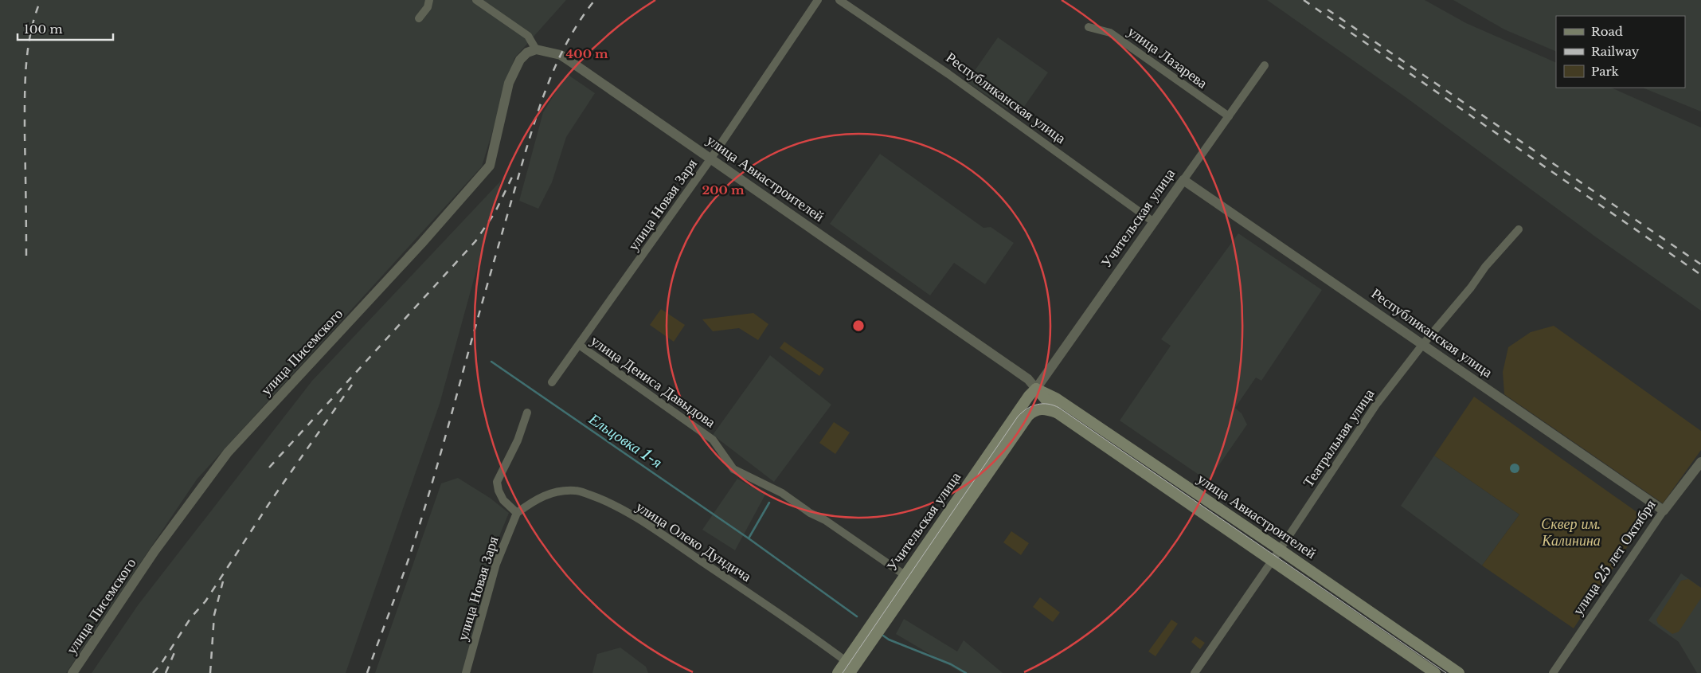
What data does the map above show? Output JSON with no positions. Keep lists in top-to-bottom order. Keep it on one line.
{"streets":{"main road":["улица Авиастроителей","Учительская улица"],"street":["улица Лазарева","Республиканская улица","улица Новая Заря","улица Писемского","улица Дениса Давыдова","Театральная улица","улица Олеко Дундича","улица 25 лет Октября"]},"crossings":[["улица Лазарева","Учительская улица"],["Республиканская улица","Учительская улица"],["Республиканская улица","Театральная улица"],["Республиканская улица","улица 25 лет Октября"],["улица Авиастроителей","улица Новая Заря"],["улица Авиастроителей","Учительская улица"],["улица Авиастроителей","улица Писемского"],["улица Авиастроителей","Театральная улица"],["улица Новая Заря","улица Дениса Давыдова"],["улица Новая Заря","улица Олеко Дундича"],["Учительская улица","улица Дениса Давыдова"],["Учительская улица","улица Олеко Дундича"]],"water":["Ельцовка 1-я"],"parks":["Сквер им. Калинина"],"legend":["Road","Railway","Park"],"scale_bar":"100 m","rings":["400 m","200 m"]}
